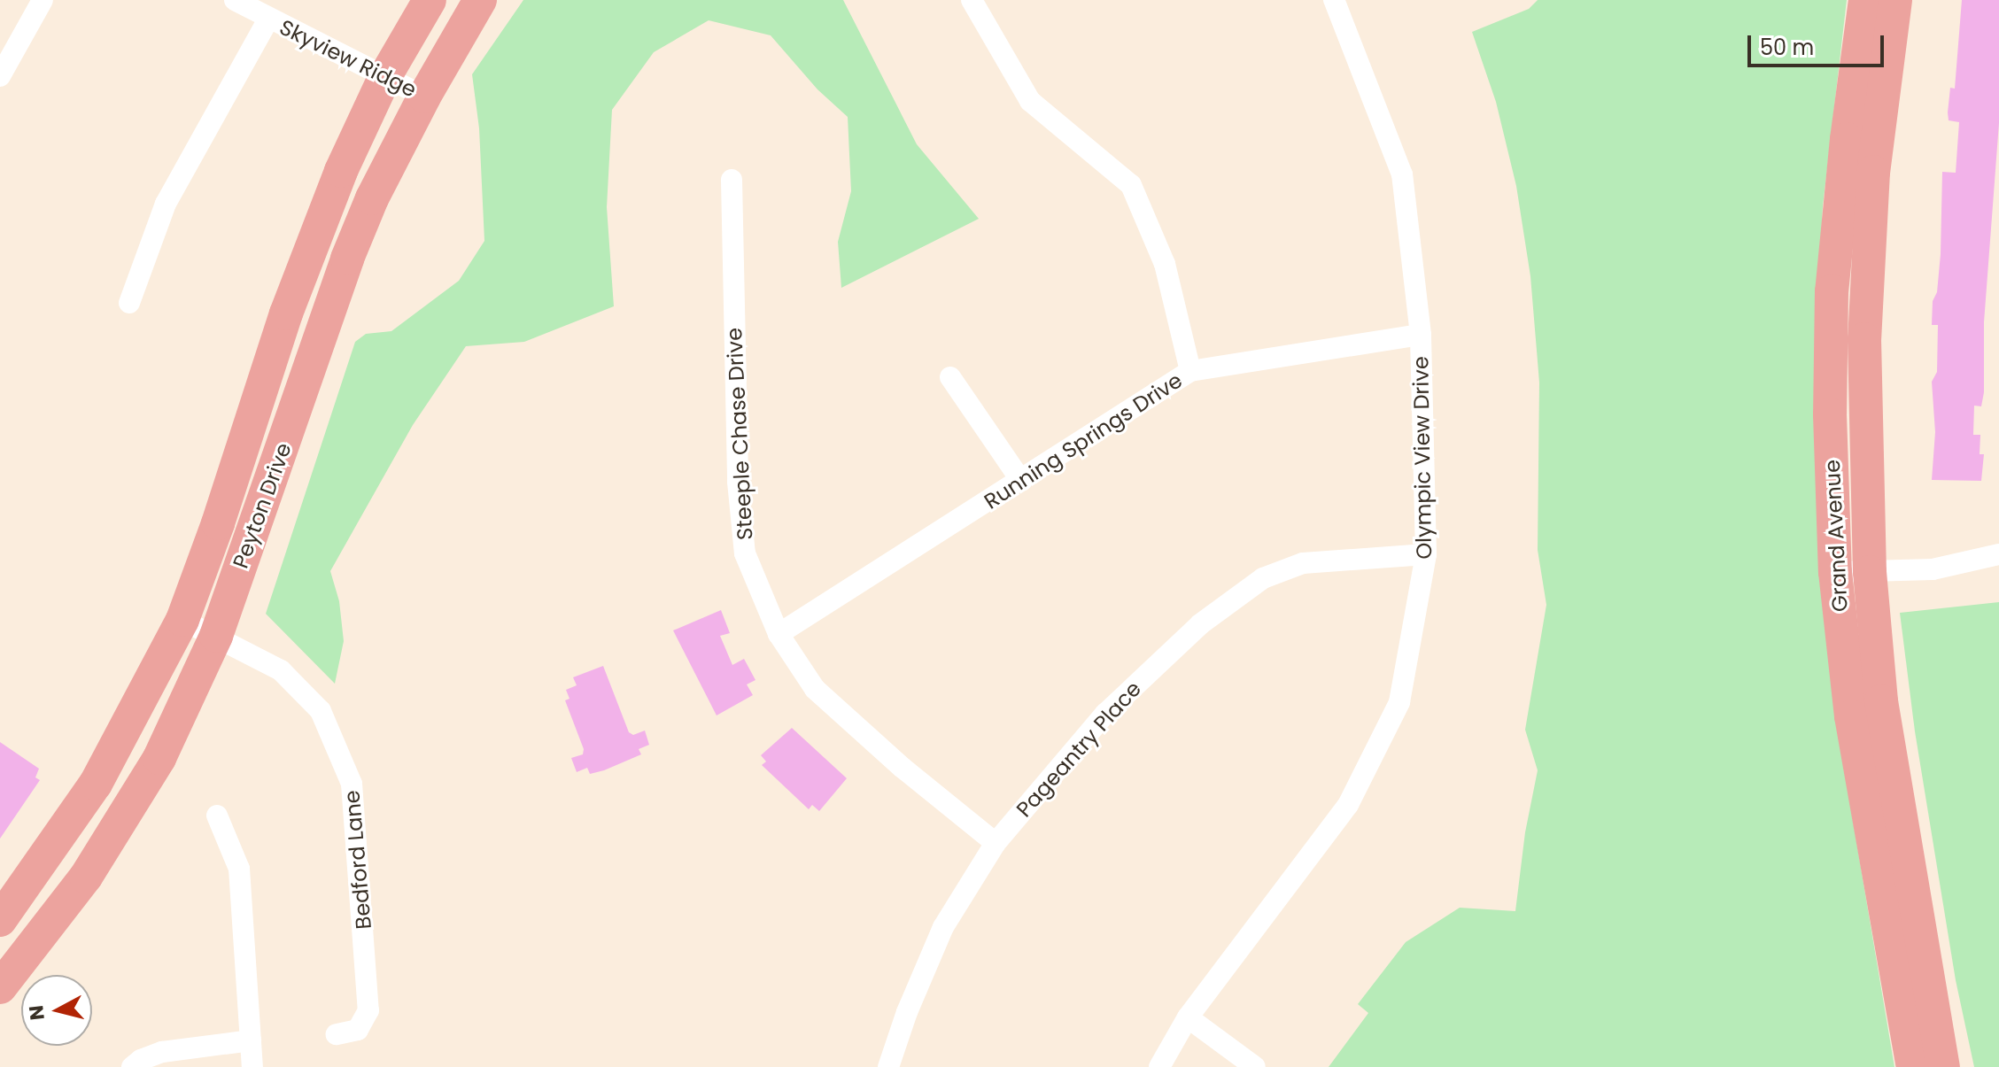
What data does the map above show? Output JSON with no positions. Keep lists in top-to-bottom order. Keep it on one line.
{"streets":{"main road":["Peyton Drive","Grand Avenue"],"street":["Skyview Ridge","Steeple Chase Drive","Running Springs Drive","Olympic View Drive","Pageantry Place","Bedford Lane"]},"crossings":[["Skyview Ridge","Peyton Drive"],["Steeple Chase Drive","Running Springs Drive"],["Steeple Chase Drive","Pageantry Place"],["Running Springs Drive","Olympic View Drive"],["Olympic View Drive","Pageantry Place"],["Peyton Drive","Bedford Lane"]],"scale_bar":"50 m","north":"left"}
